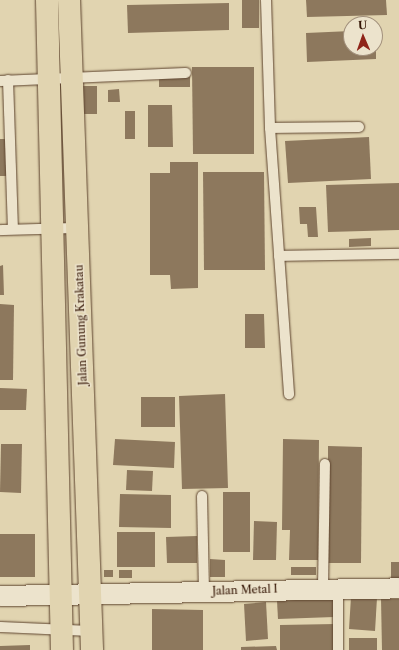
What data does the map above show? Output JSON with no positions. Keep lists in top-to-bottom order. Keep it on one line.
{"streets":{"highway":["Jalan Gunung Krakatau"],"street":["Jalan Metal I"]},"crossings":[["Jalan Gunung Krakatau","Jalan Metal I"]],"north":"top"}
